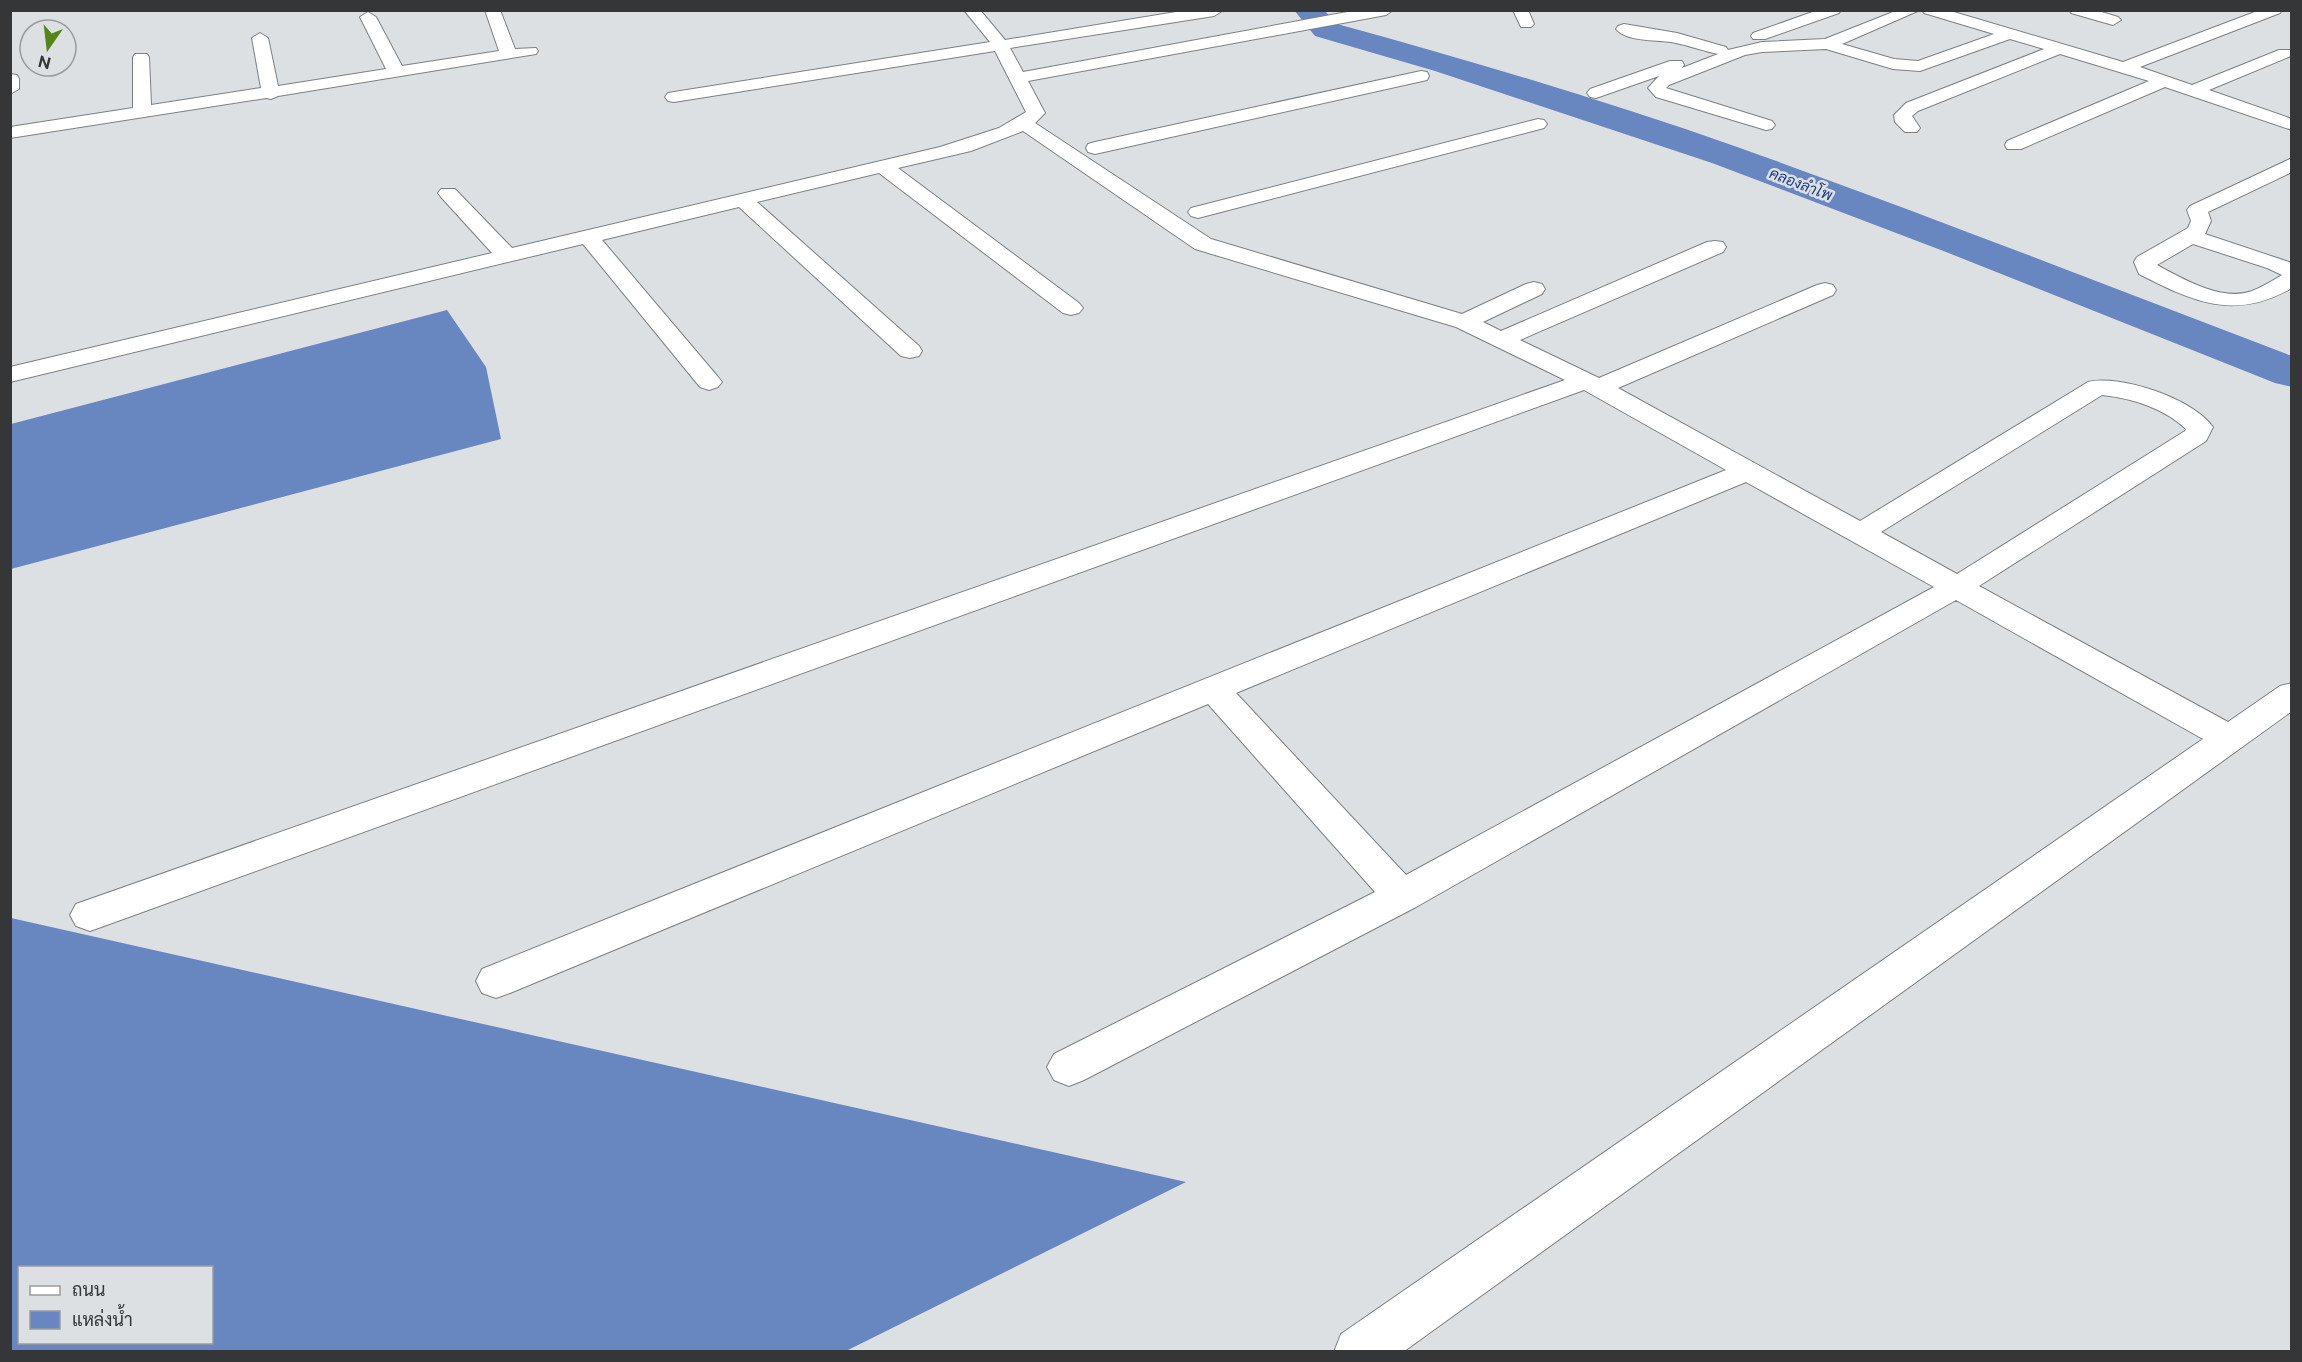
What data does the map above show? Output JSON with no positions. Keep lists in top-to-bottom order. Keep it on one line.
{"water":["คลองลำโพ"],"legend":["ถนน","แหล่งน้ำ"],"north":"bottom"}
